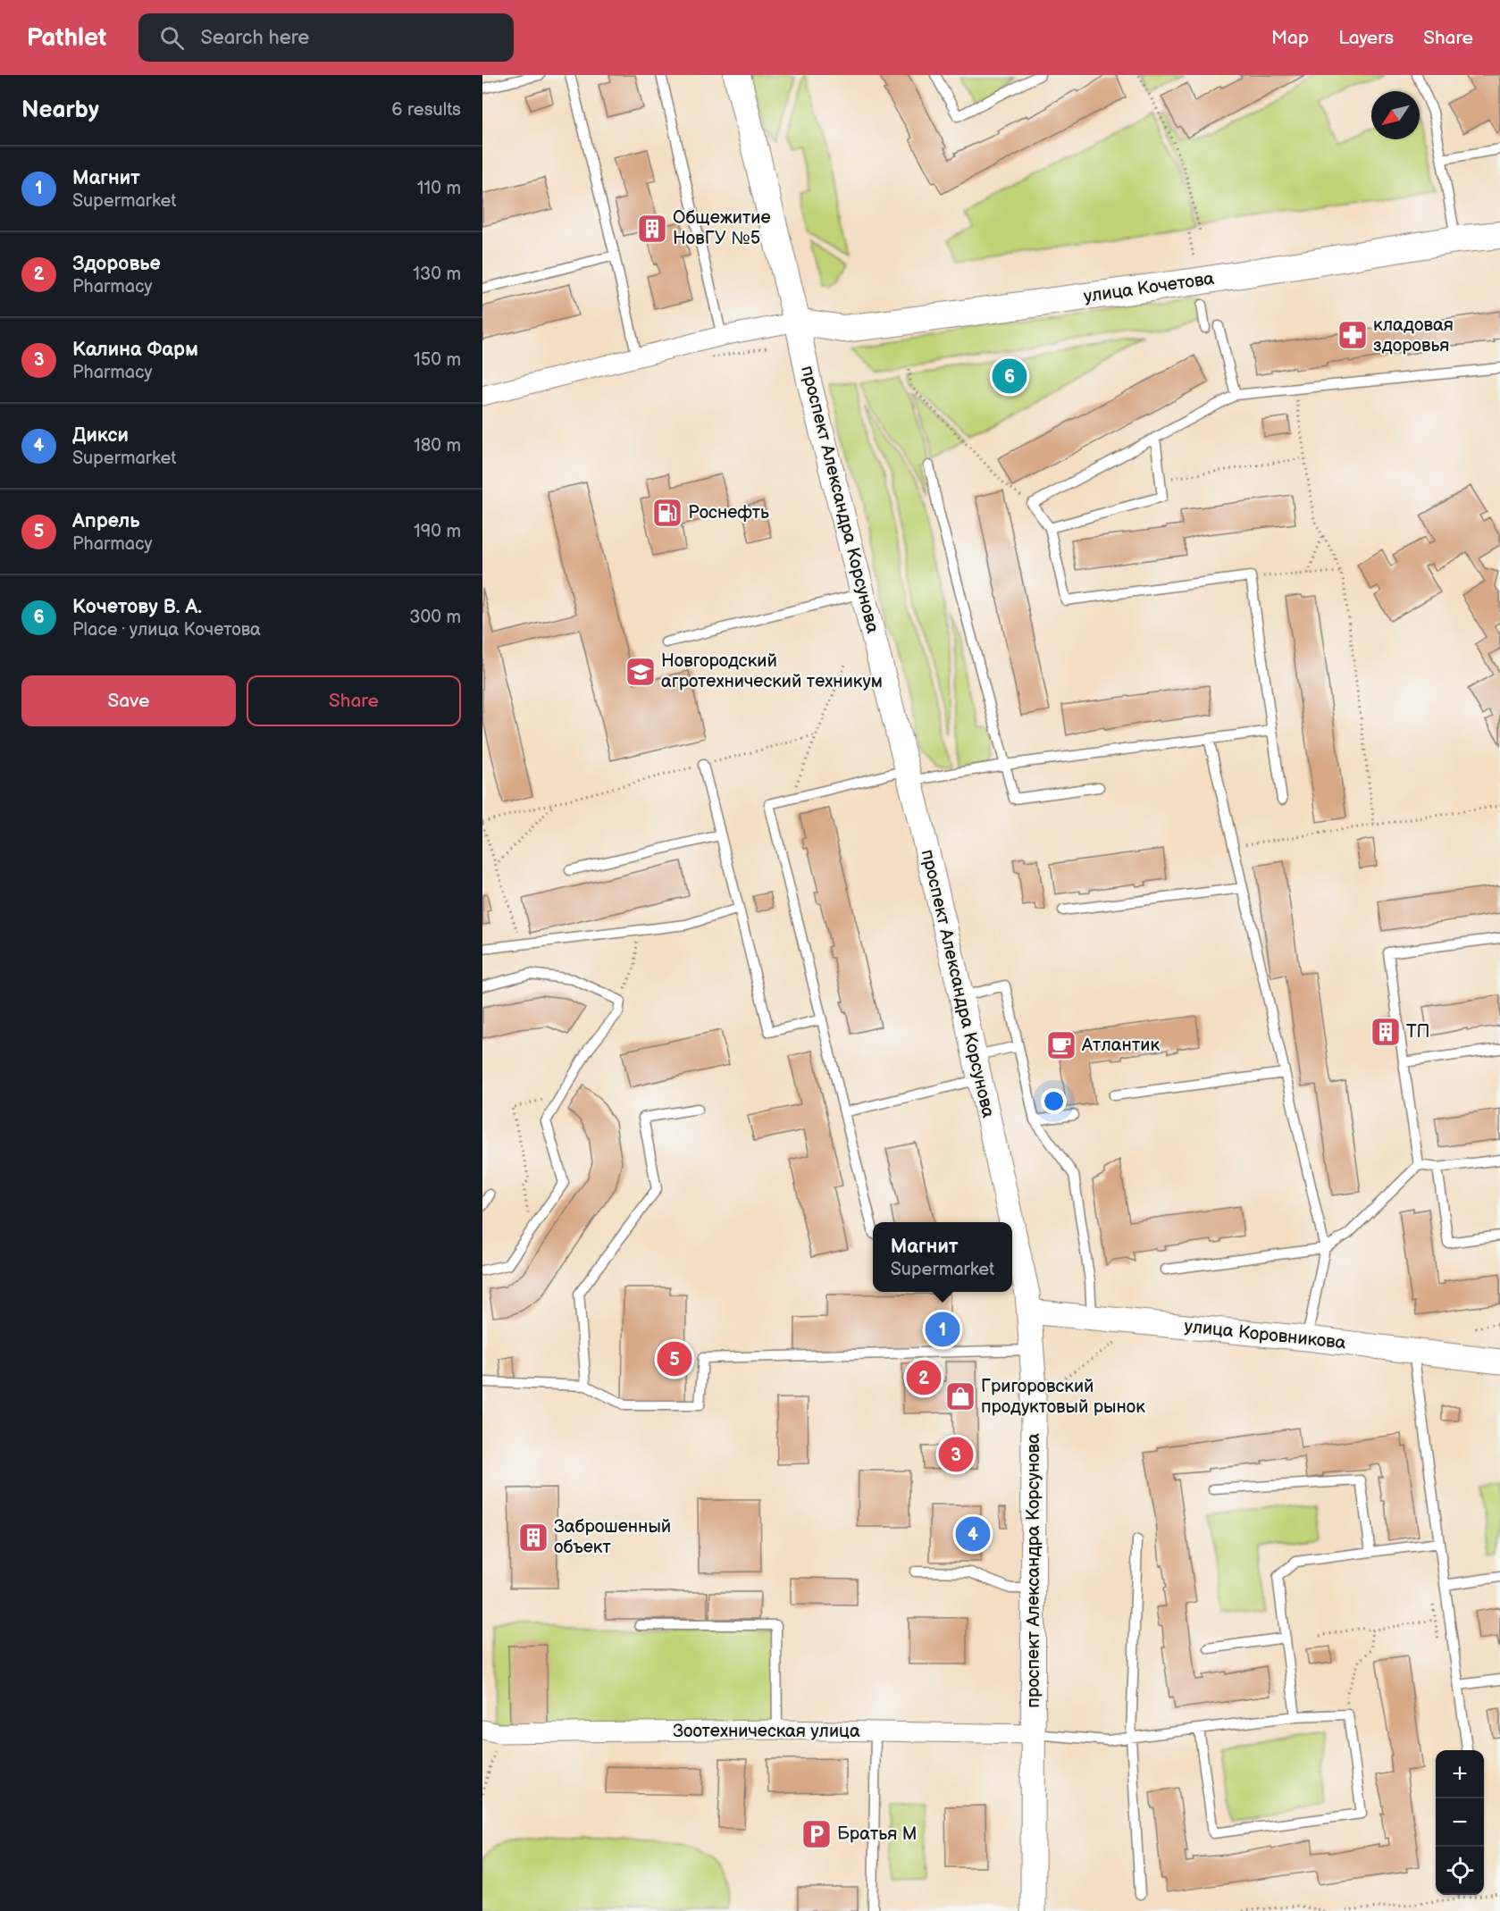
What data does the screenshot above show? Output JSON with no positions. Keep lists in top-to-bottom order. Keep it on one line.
{"streets":{"main road":["улица Кочетова","проспект Александра Корсунова"],"street":["улица Коровникова","Зоотехническая улица"]},"crossings":[["улица Кочетова","проспект Александра Корсунова"],["проспект Александра Корсунова","улица Коровникова"],["проспект Александра Корсунова","Зоотехническая улица"]],"places":{"building":["Общежитие НовГУ №5","ТП","Заброшенный объект"],"pharmacy":["кладовая здоровья"],"fuel station":["Роснефть"],"school or university":["Новгородский агротехнический техникум"],"cafe":["Атлантик"],"shop":["Григоровский продуктовый рынок"],"parking":["Братья М"]},"north":"bottom left","page":{"header":"Pathlet","search":"Search here","nav":["Map","Layers","Share"],"heading":["Nearby","6 results"],"list":[{"mark":"1","name":"Магнит","note":"Supermarket","value":"110 m"},{"mark":"2","name":"Здоровье","note":"Pharmacy","value":"130 m"},{"mark":"3","name":"Калина Фарм","note":"Pharmacy","value":"150 m"},{"mark":"4","name":"Дикси","note":"Supermarket","value":"180 m"},{"mark":"5","name":"Апрель","note":"Pharmacy","value":"190 m"},{"mark":"6","name":"Кочетову В. А.","note":"Place · улица Кочетова","value":"300 m"}],"pins":["6","1","5","2","3","4"],"buttons":["Save","Share"],"popup":["Магнит","Supermarket"],"map_buttons":["+","−"]}}
